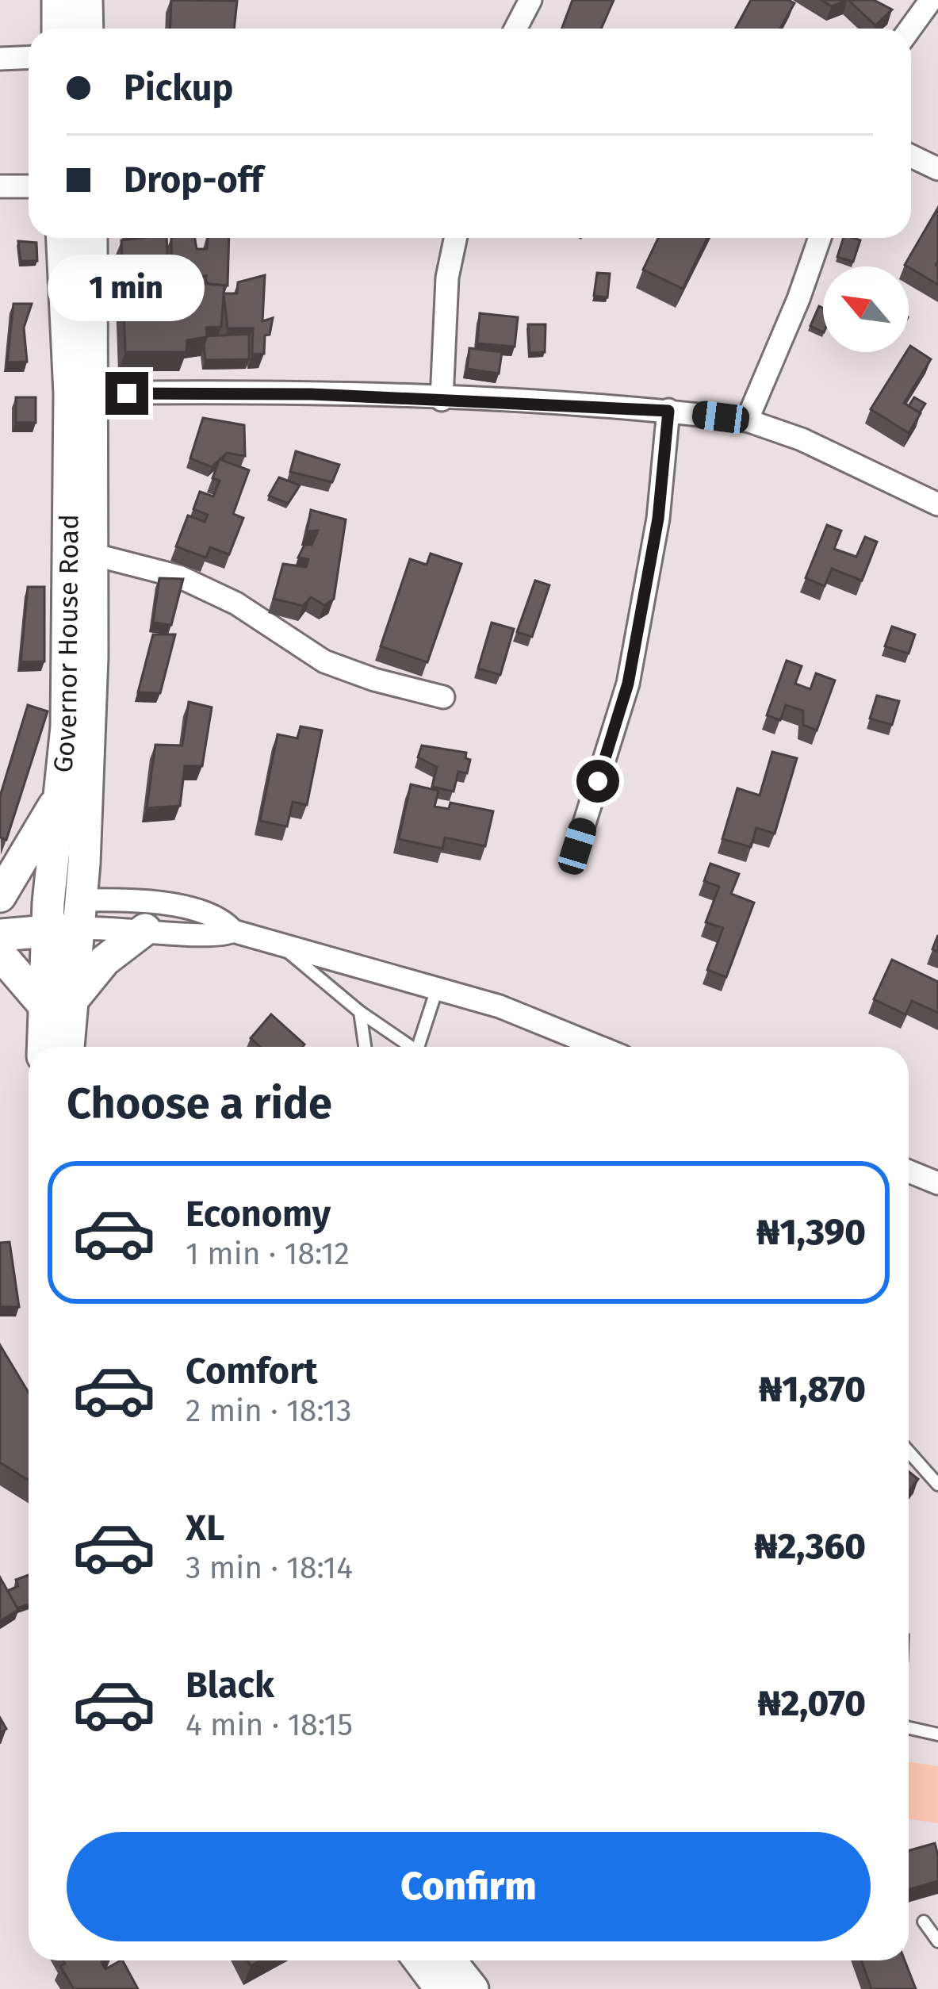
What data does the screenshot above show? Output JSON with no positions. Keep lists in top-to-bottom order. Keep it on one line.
{"streets":{"main road":["Governor House Road"]},"north":"top left","page":{"banner":["Pickup","Drop-off"],"bubble":"1 min","heading":"Choose a ride","list":[{"name":"Economy","note":"1 min · 18:12","value":"₦1,390"},{"name":"Comfort","note":"2 min · 18:13","value":"₦1,870"},{"name":"XL","note":"3 min · 18:14","value":"₦2,360"},{"name":"Black","note":"4 min · 18:15","value":"₦2,070"}],"buttons":"Confirm"}}
